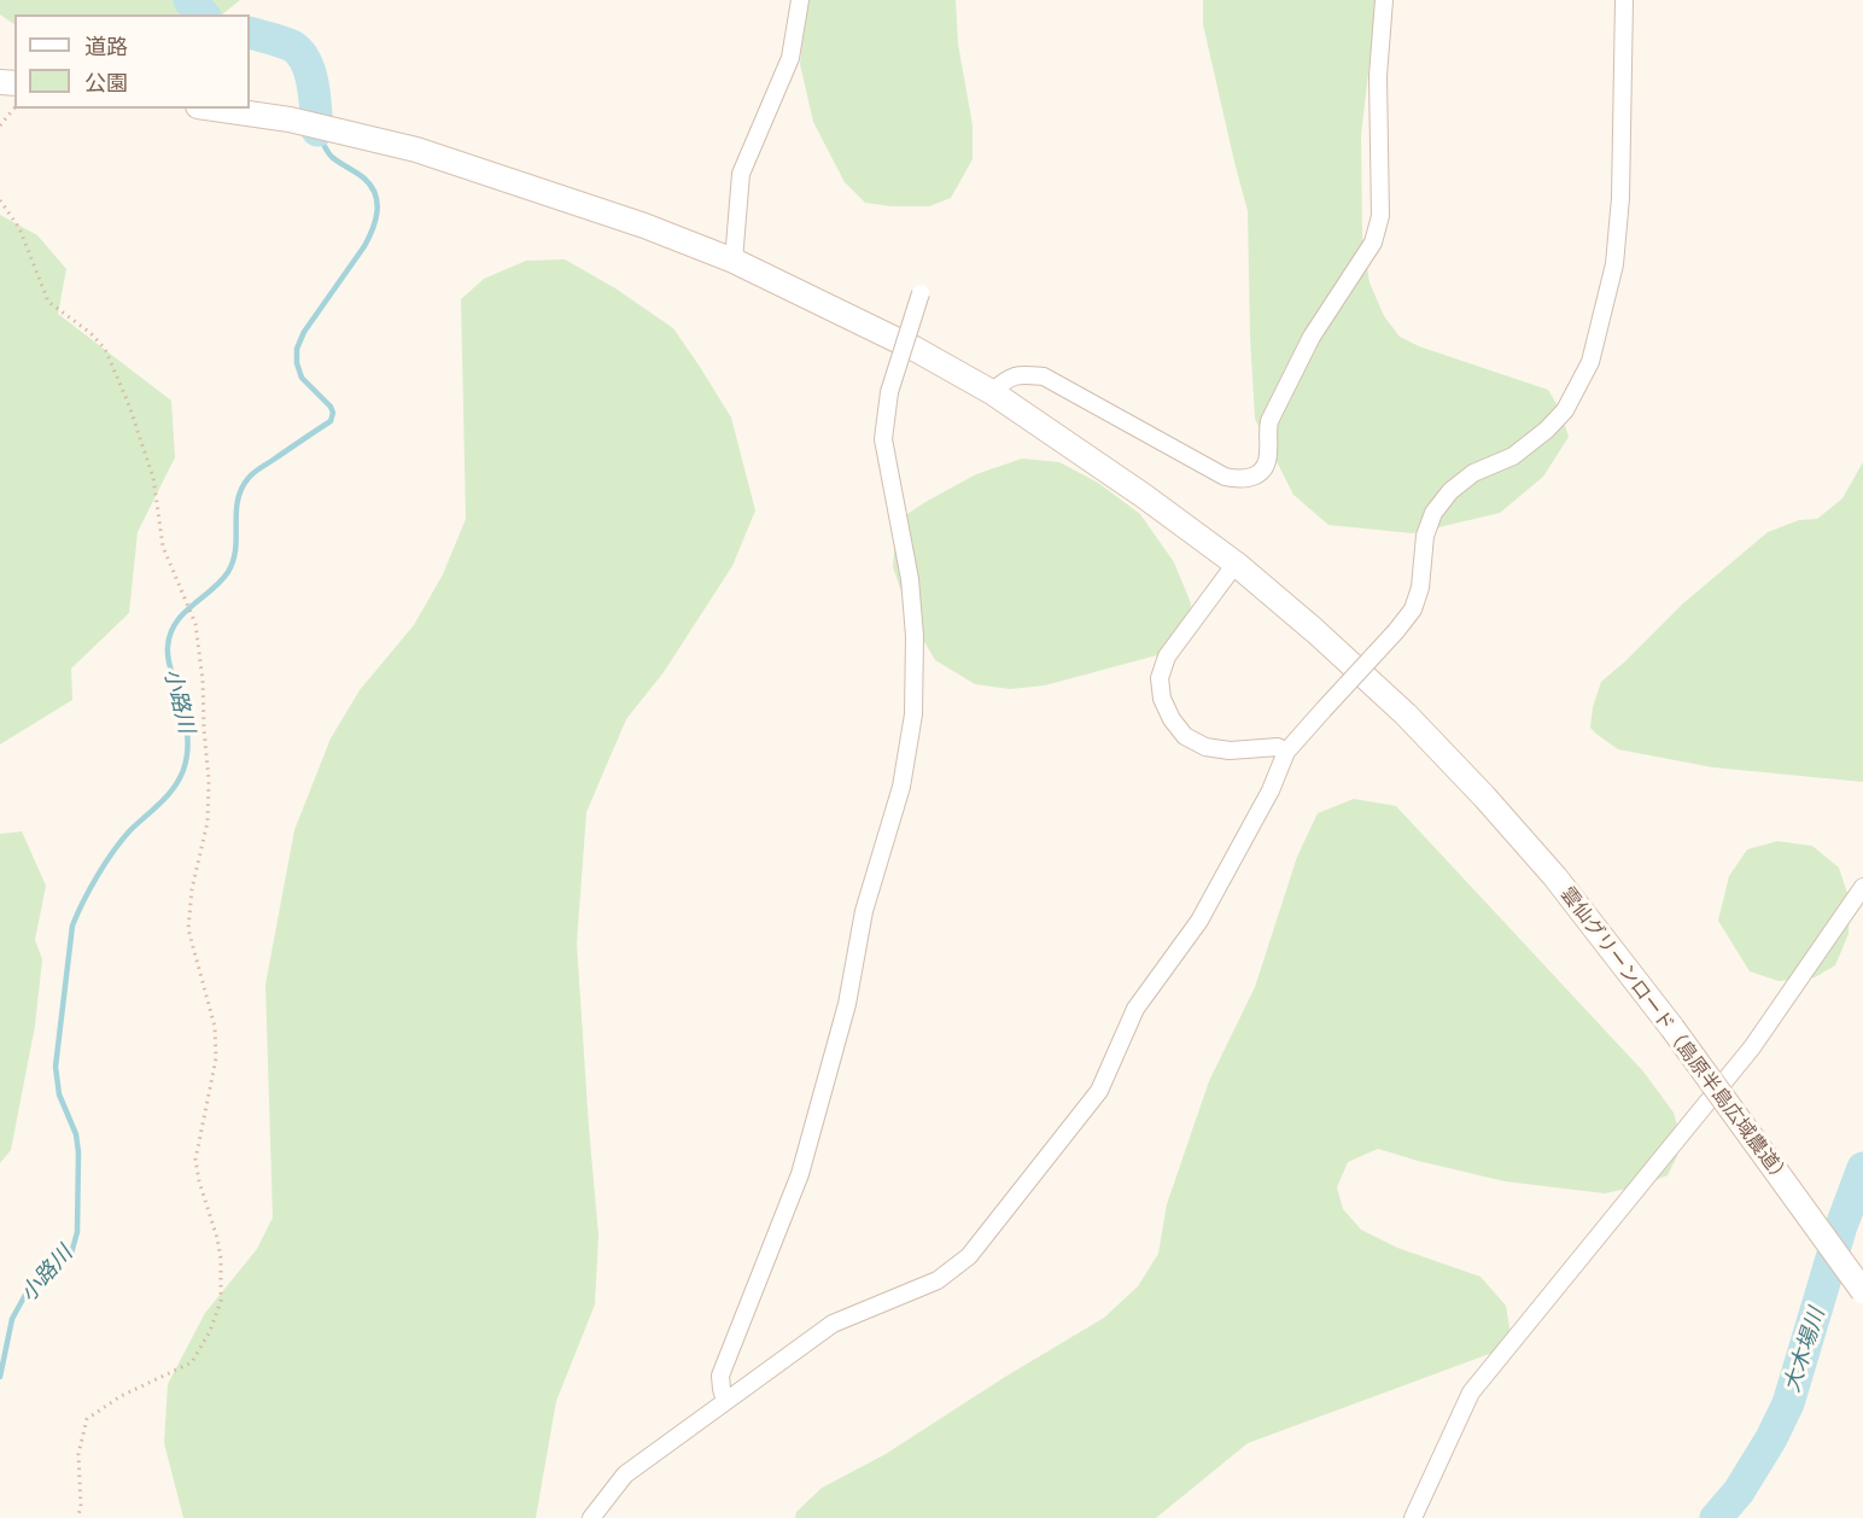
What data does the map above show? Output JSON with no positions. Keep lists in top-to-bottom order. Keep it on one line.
{"streets":{"street":["雲仙グリーンロード（島原半島広域農道）"]},"water":["小路川","大木場川"],"legend":["道路","公園"]}
